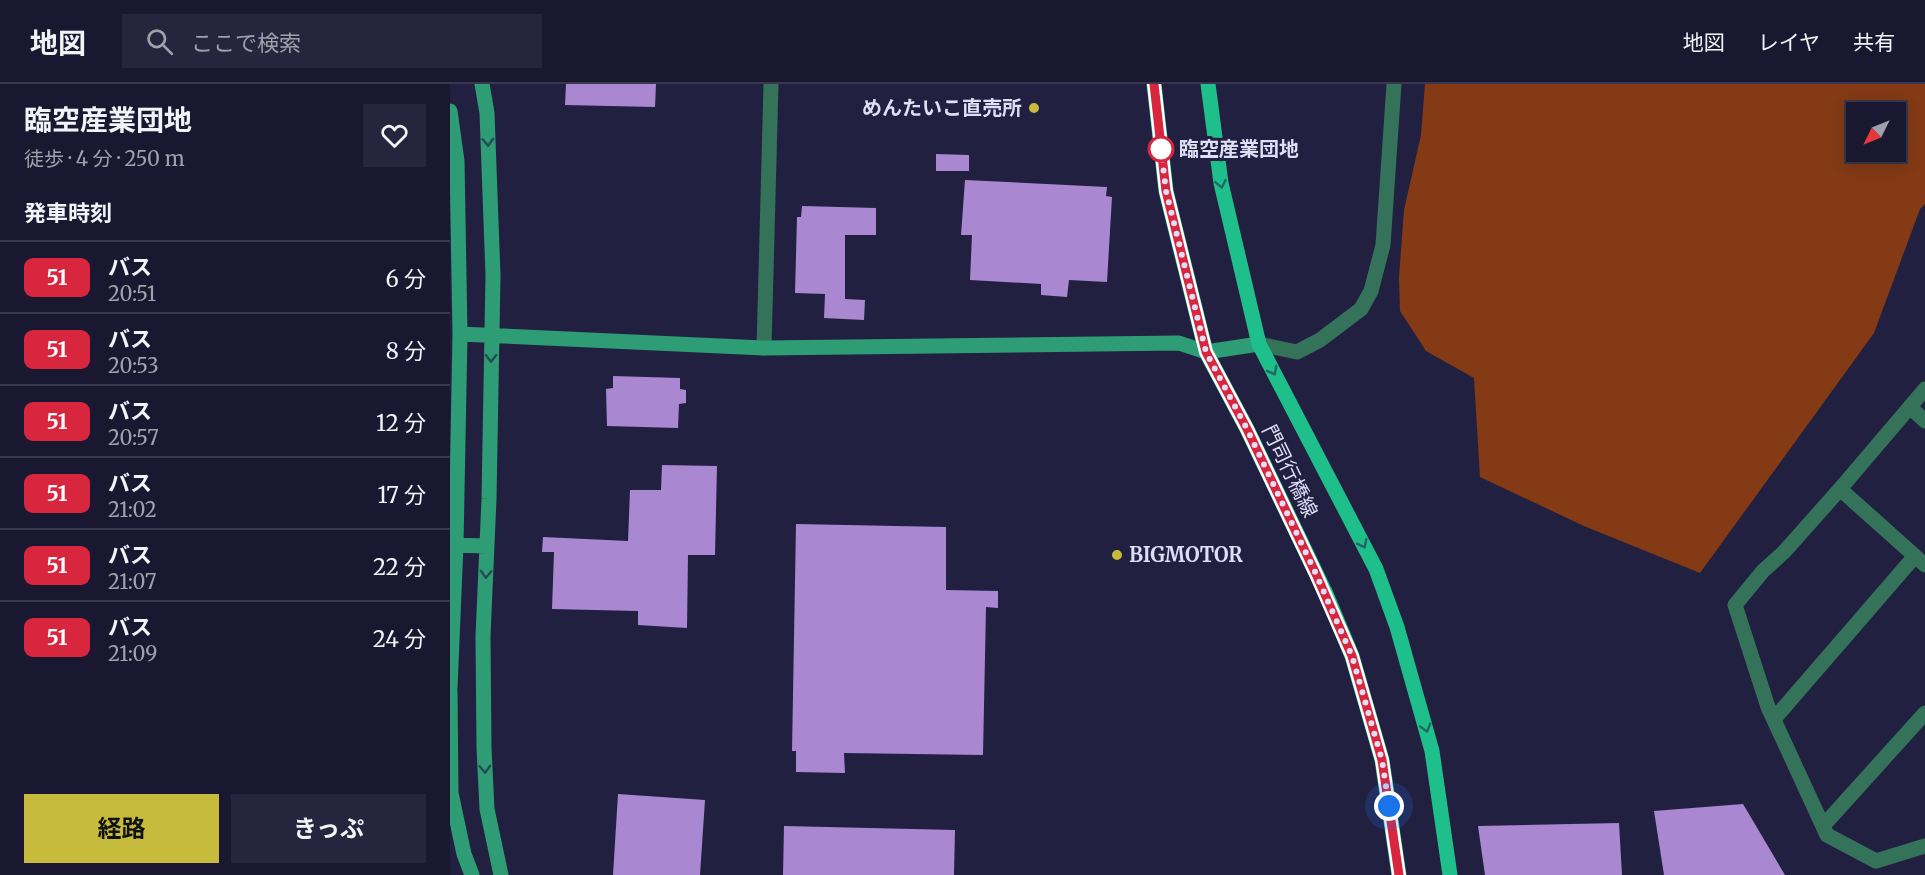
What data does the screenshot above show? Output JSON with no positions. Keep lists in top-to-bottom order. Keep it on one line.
{"streets":{"main road":["門司行橋線"]},"places":["めんたいこ直売所","臨空産業団地","BIGMOTOR"],"lines":["bus line 51"],"north":"bottom left","page":{"header":"地図","search":"ここで検索","nav":["地図","レイヤ","共有"],"heading":[["臨空産業団地","徒歩 · 4 分 · 250 m"],"発車時刻"],"list":[{"mark":"51","name":"バス","note":"20:51","value":"6 分"},{"mark":"51","name":"バス","note":"20:53","value":"8 分"},{"mark":"51","name":"バス","note":"20:57","value":"12 分"},{"mark":"51","name":"バス","note":"21:02","value":"17 分"},{"mark":"51","name":"バス","note":"21:07","value":"22 分"},{"mark":"51","name":"バス","note":"21:09","value":"24 分"}],"buttons":["経路","きっぷ"]}}
